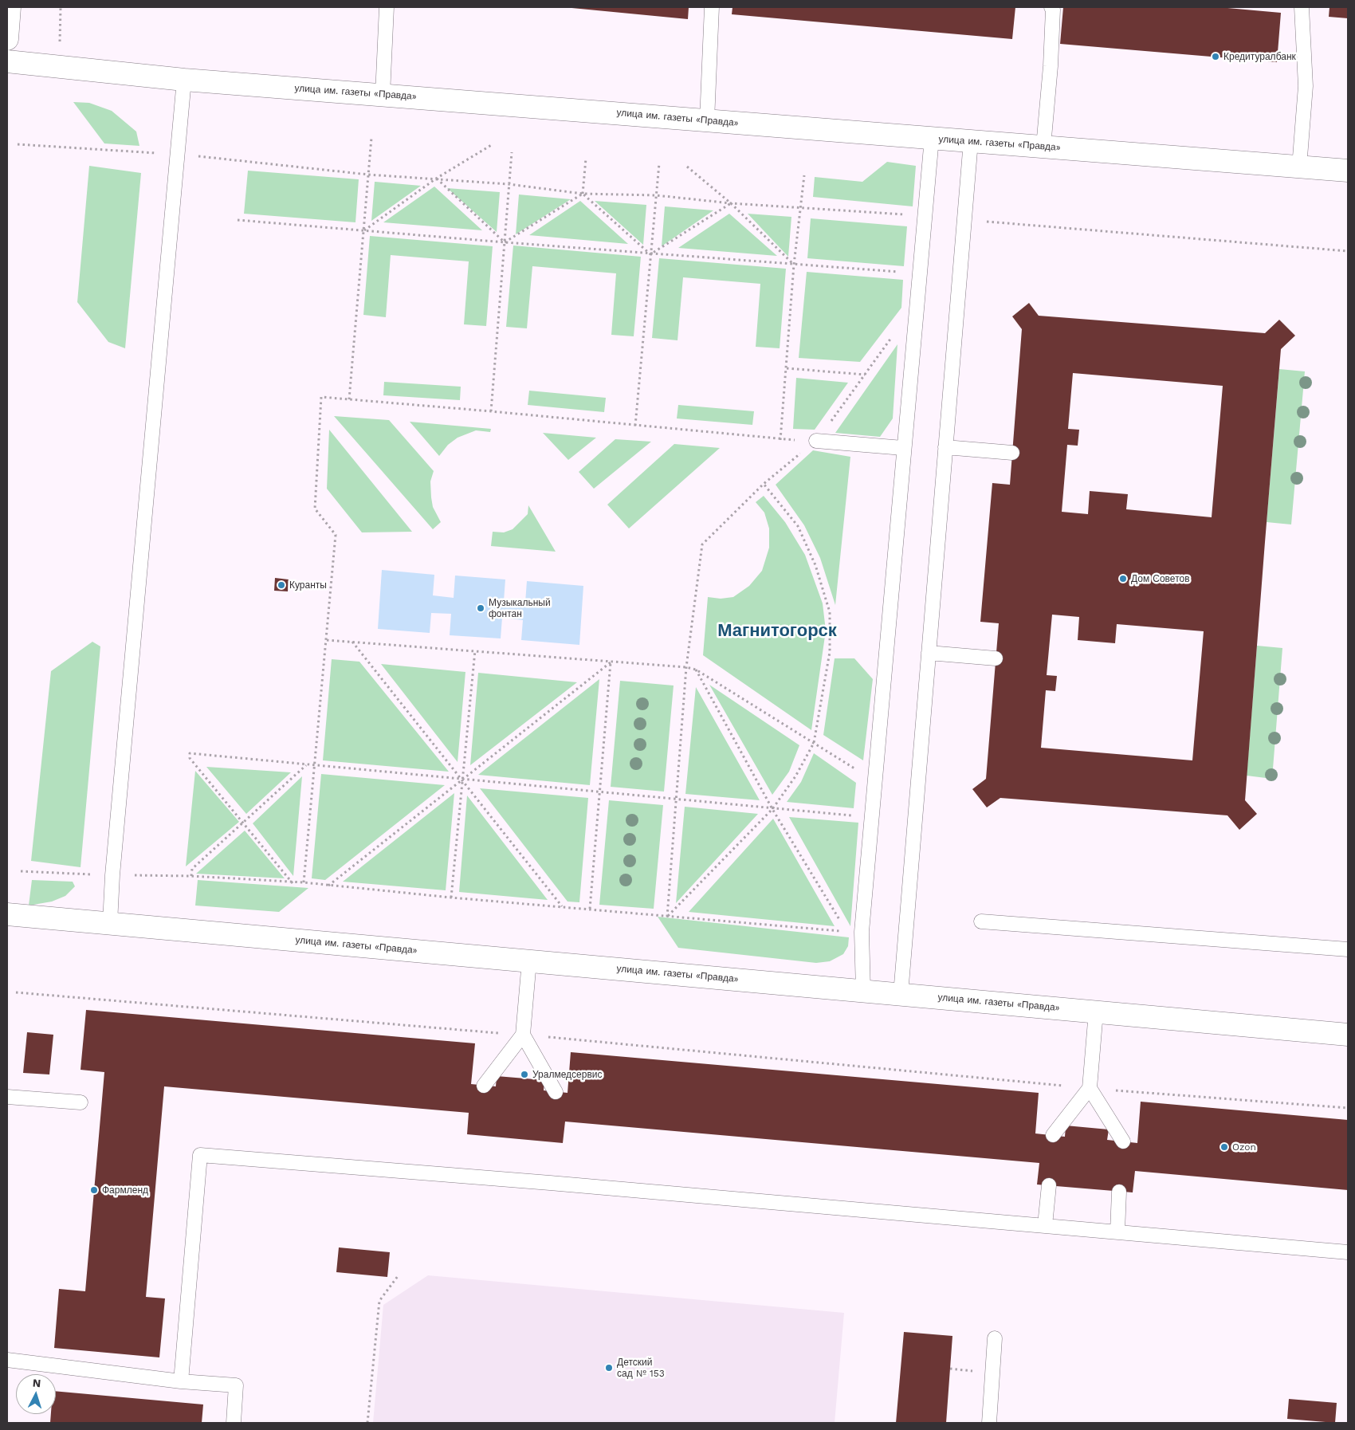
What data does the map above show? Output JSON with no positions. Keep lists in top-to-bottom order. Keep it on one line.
{"streets":{"street":["улица им. газеты «Правда»"]},"districts":["Магнитогорск"],"places":["Кредитуралбанк","Дом Советов","Куранты","Музыкальный фонтан","Уралмедсервис","Ozon","Фармленд","Детский сад № 153"],"north":"top"}
